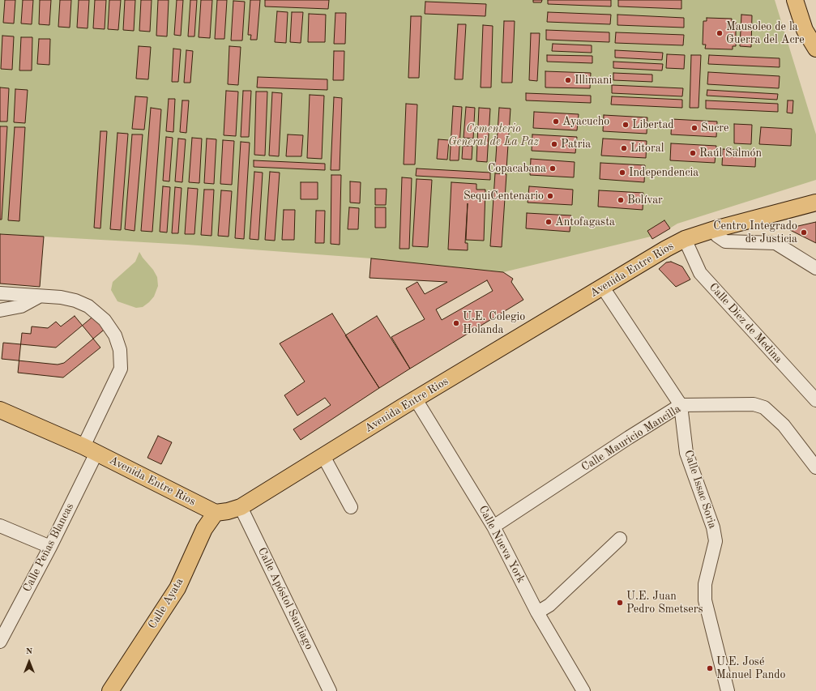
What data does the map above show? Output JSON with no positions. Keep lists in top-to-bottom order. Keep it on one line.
{"streets":{"main road":["Avenida Entre Rios","Calle Ayata"],"street":["Calle Diez de Medina","Calle Mauricio Mancilla","Calle Issac Soria","Calle Nueva York","Calle Peñas Blancas","Calle Apóstol Santiago"]},"crossings":[["Avenida Entre Rios","Calle Diez de Medina"],["Avenida Entre Rios","Calle Issac Soria"],["Avenida Entre Rios","Calle Nueva York"],["Avenida Entre Rios","Calle Peñas Blancas"],["Avenida Entre Rios","Calle Apóstol Santiago"],["Avenida Entre Rios","Calle Ayata"],["Calle Mauricio Mancilla","Calle Issac Soria"],["Calle Mauricio Mancilla","Calle Nueva York"]],"parks":["Cementerio General de La Paz"],"places":["Mausoleo de la Guerra del Acre","Illimani","Ayacucho","Libertad","Sucre","Patria","Litoral","Raúl Salmón","Copacabana","Independencia","SequiCentenario","Bolívar","Antofagasta","Centro Integrado de Justicia","U.E. Colegio Holanda","U.E. Juan Pedro Smetsers","U.E. José Manuel Pando"],"north":"top"}
